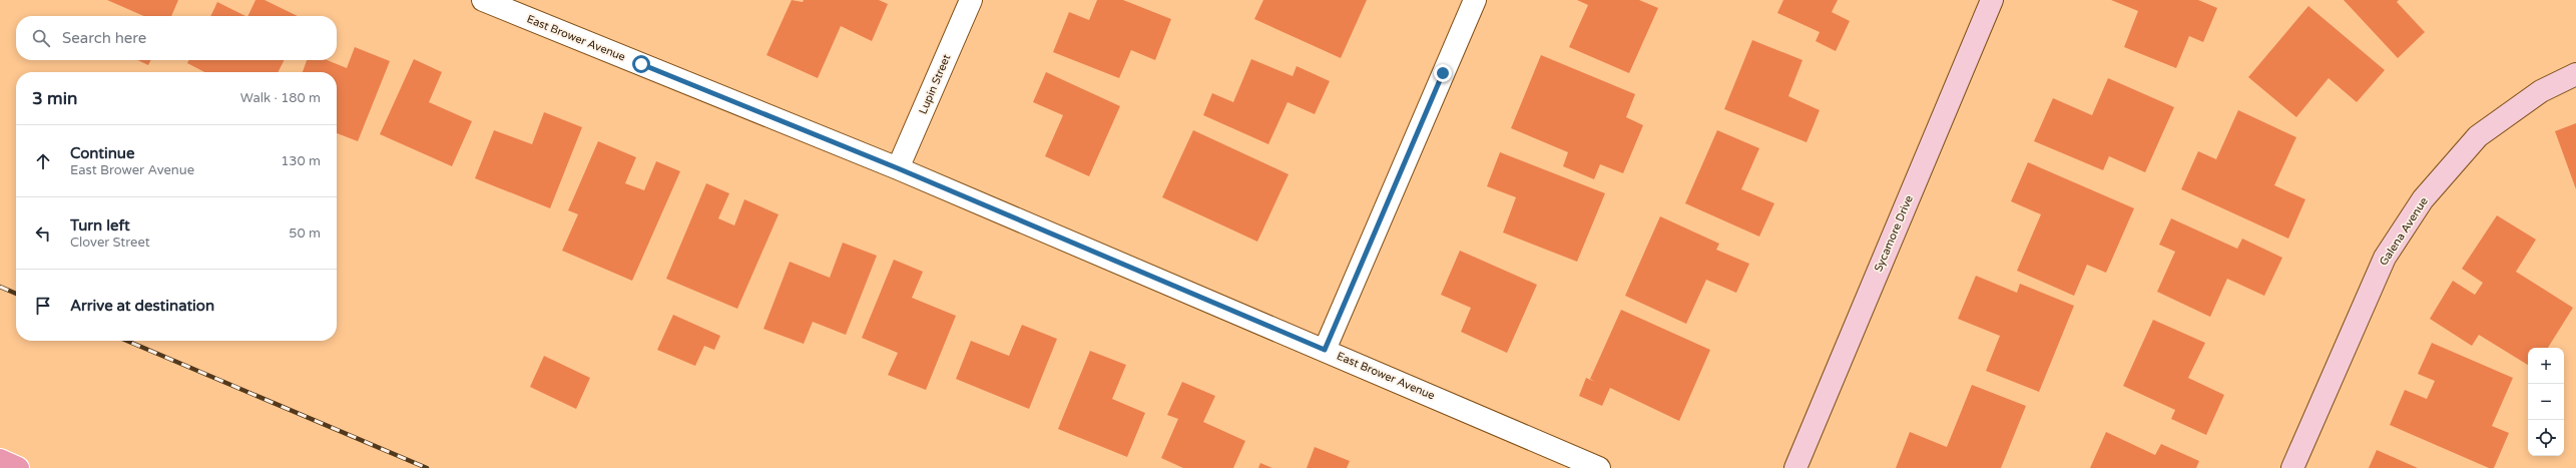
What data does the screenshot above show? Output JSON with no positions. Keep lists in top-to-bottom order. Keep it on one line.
{"streets":{"main road":["Galena Avenue","Sycamore Drive"],"street":["East Brower Avenue","Lupin Street"]},"crossings":[["East Brower Avenue","Lupin Street"]],"page":{"search":"Search here","heading":["3 min","Walk · 180 m"],"list":[["Continue","East Brower Avenue","130 m"],["Turn left","Clover Street","50 m"],"Arrive at destination"],"map_buttons":["+","−"]}}
